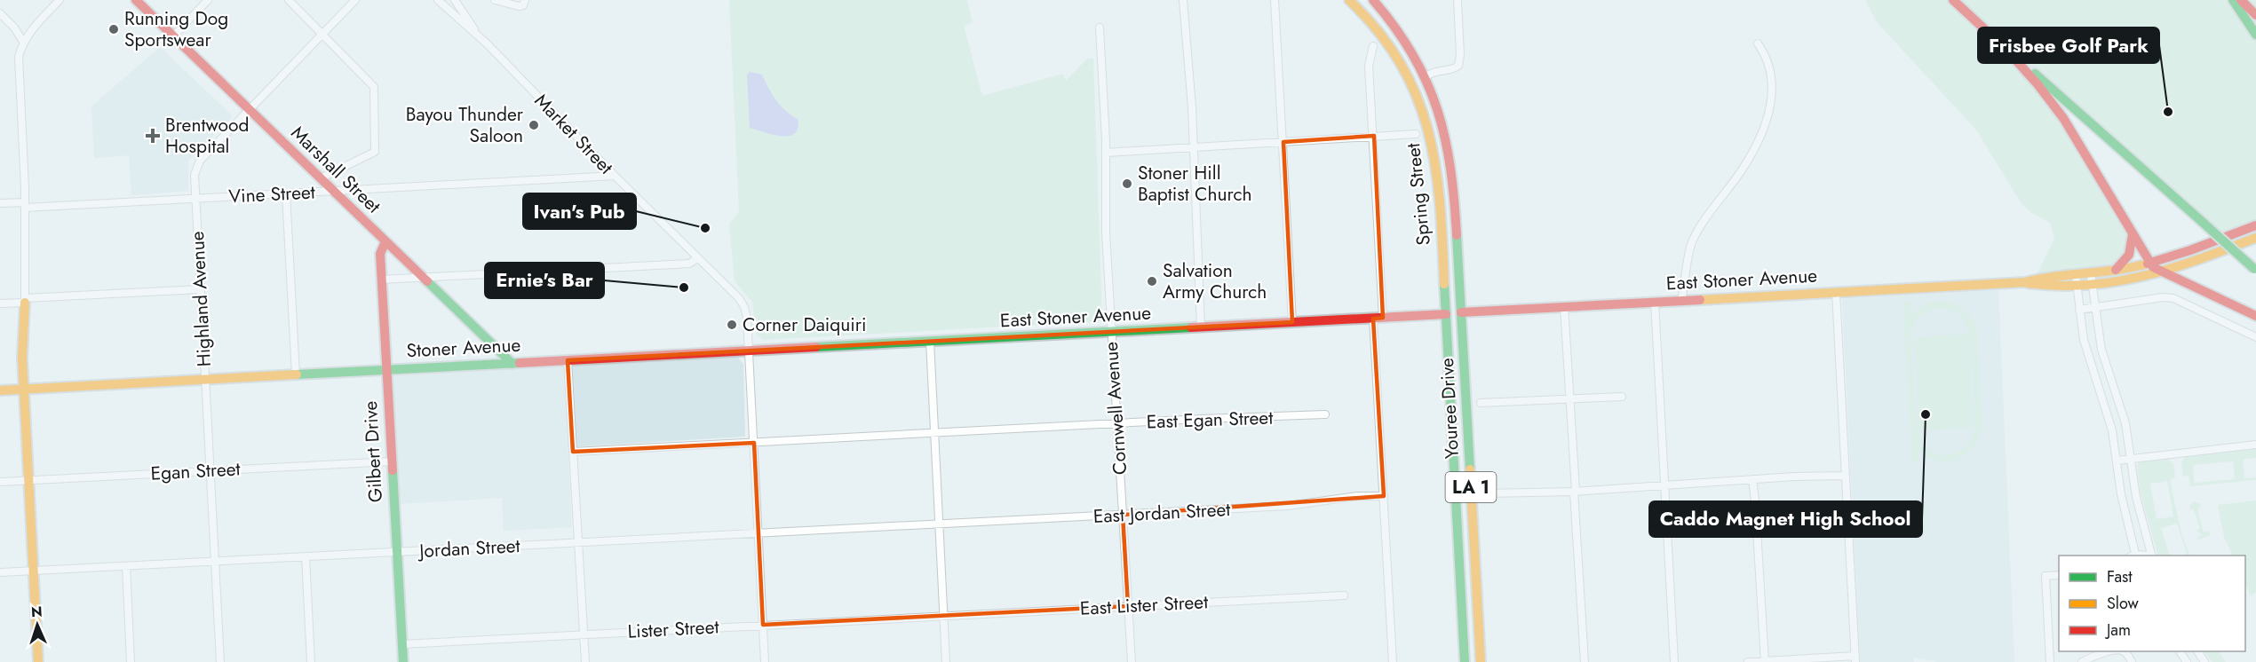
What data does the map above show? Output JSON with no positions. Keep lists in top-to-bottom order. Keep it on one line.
{"streets":{"street":["Market Street","Marshall Street","Vine Street","Spring Street","East Stoner Avenue","Highland Avenue","Stoner Avenue","Cornwell Avenue","Youree Drive","East Egan Street","Gilbert Drive","Egan Street","LA 1","East Jordan Street","Jordan Street","East Lister Street","Lister Street"]},"crossings":[["Market Street","Vine Street"],["Market Street","Stoner Avenue"],["Market Street","Jordan Street"],["Market Street","Lister Street"],["Marshall Street","Vine Street"],["Marshall Street","Highland Avenue"],["Marshall Street","Stoner Avenue"],["Marshall Street","Gilbert Drive"],["Vine Street","Highland Avenue"],["Spring Street","East Stoner Avenue"],["Spring Street","Youree Drive"],["East Stoner Avenue","Stoner Avenue"],["East Stoner Avenue","Cornwell Avenue"],["East Stoner Avenue","Youree Drive"],["Highland Avenue","Stoner Avenue"],["Highland Avenue","Egan Street"],["Highland Avenue","Jordan Street"],["Stoner Avenue","Gilbert Drive"],["Cornwell Avenue","East Egan Street"],["Cornwell Avenue","East Jordan Street"],["Cornwell Avenue","East Lister Street"],["Gilbert Drive","Egan Street"],["Gilbert Drive","Jordan Street"],["Gilbert Drive","Lister Street"],["East Jordan Street","Jordan Street"],["East Lister Street","Lister Street"]],"places":{"other":["Running Dog Sportswear","Frisbee Golf Park","Bayou Thunder Saloon","Stoner Hill Baptist Church","Ivan's Pub","Salvation Army Church","Ernie's Bar","Corner Daiquiri","Caddo Magnet High School"],"health":["Brentwood Hospital"]},"legend":["Fast","Slow","Jam"],"north":"top"}
